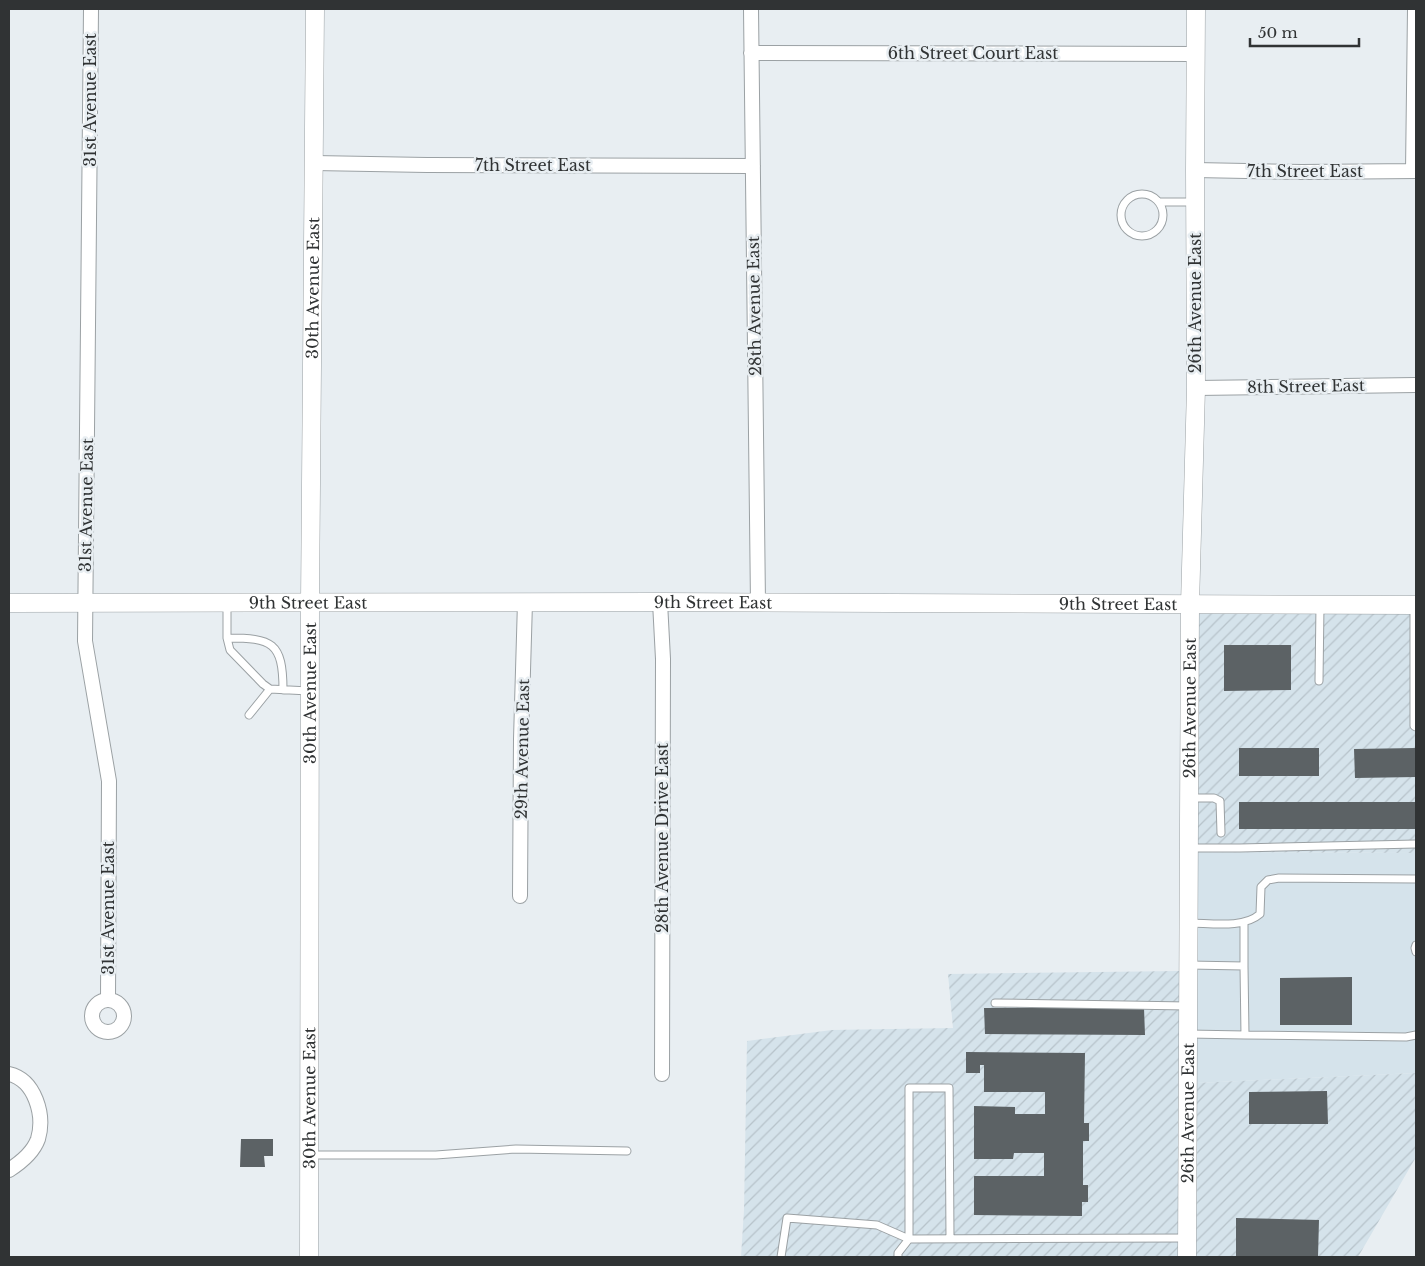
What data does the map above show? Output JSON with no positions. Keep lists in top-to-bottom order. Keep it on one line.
{"streets":{"street":["6th Street Court East","31st Avenue East","7th Street East","30th Avenue East","26th Avenue East","28th Avenue East","8th Street East","9th Street East","29th Avenue East","28th Avenue Drive East"]},"crossings":[["6th Street Court East","26th Avenue East"],["6th Street Court East","28th Avenue East"],["31st Avenue East","9th Street East"],["7th Street East","30th Avenue East"],["7th Street East","26th Avenue East"],["7th Street East","28th Avenue East"],["30th Avenue East","9th Street East"],["26th Avenue East","8th Street East"],["26th Avenue East","9th Street East"],["28th Avenue East","9th Street East"],["9th Street East","29th Avenue East"],["9th Street East","28th Avenue Drive East"]],"scale_bar":"50 m"}
